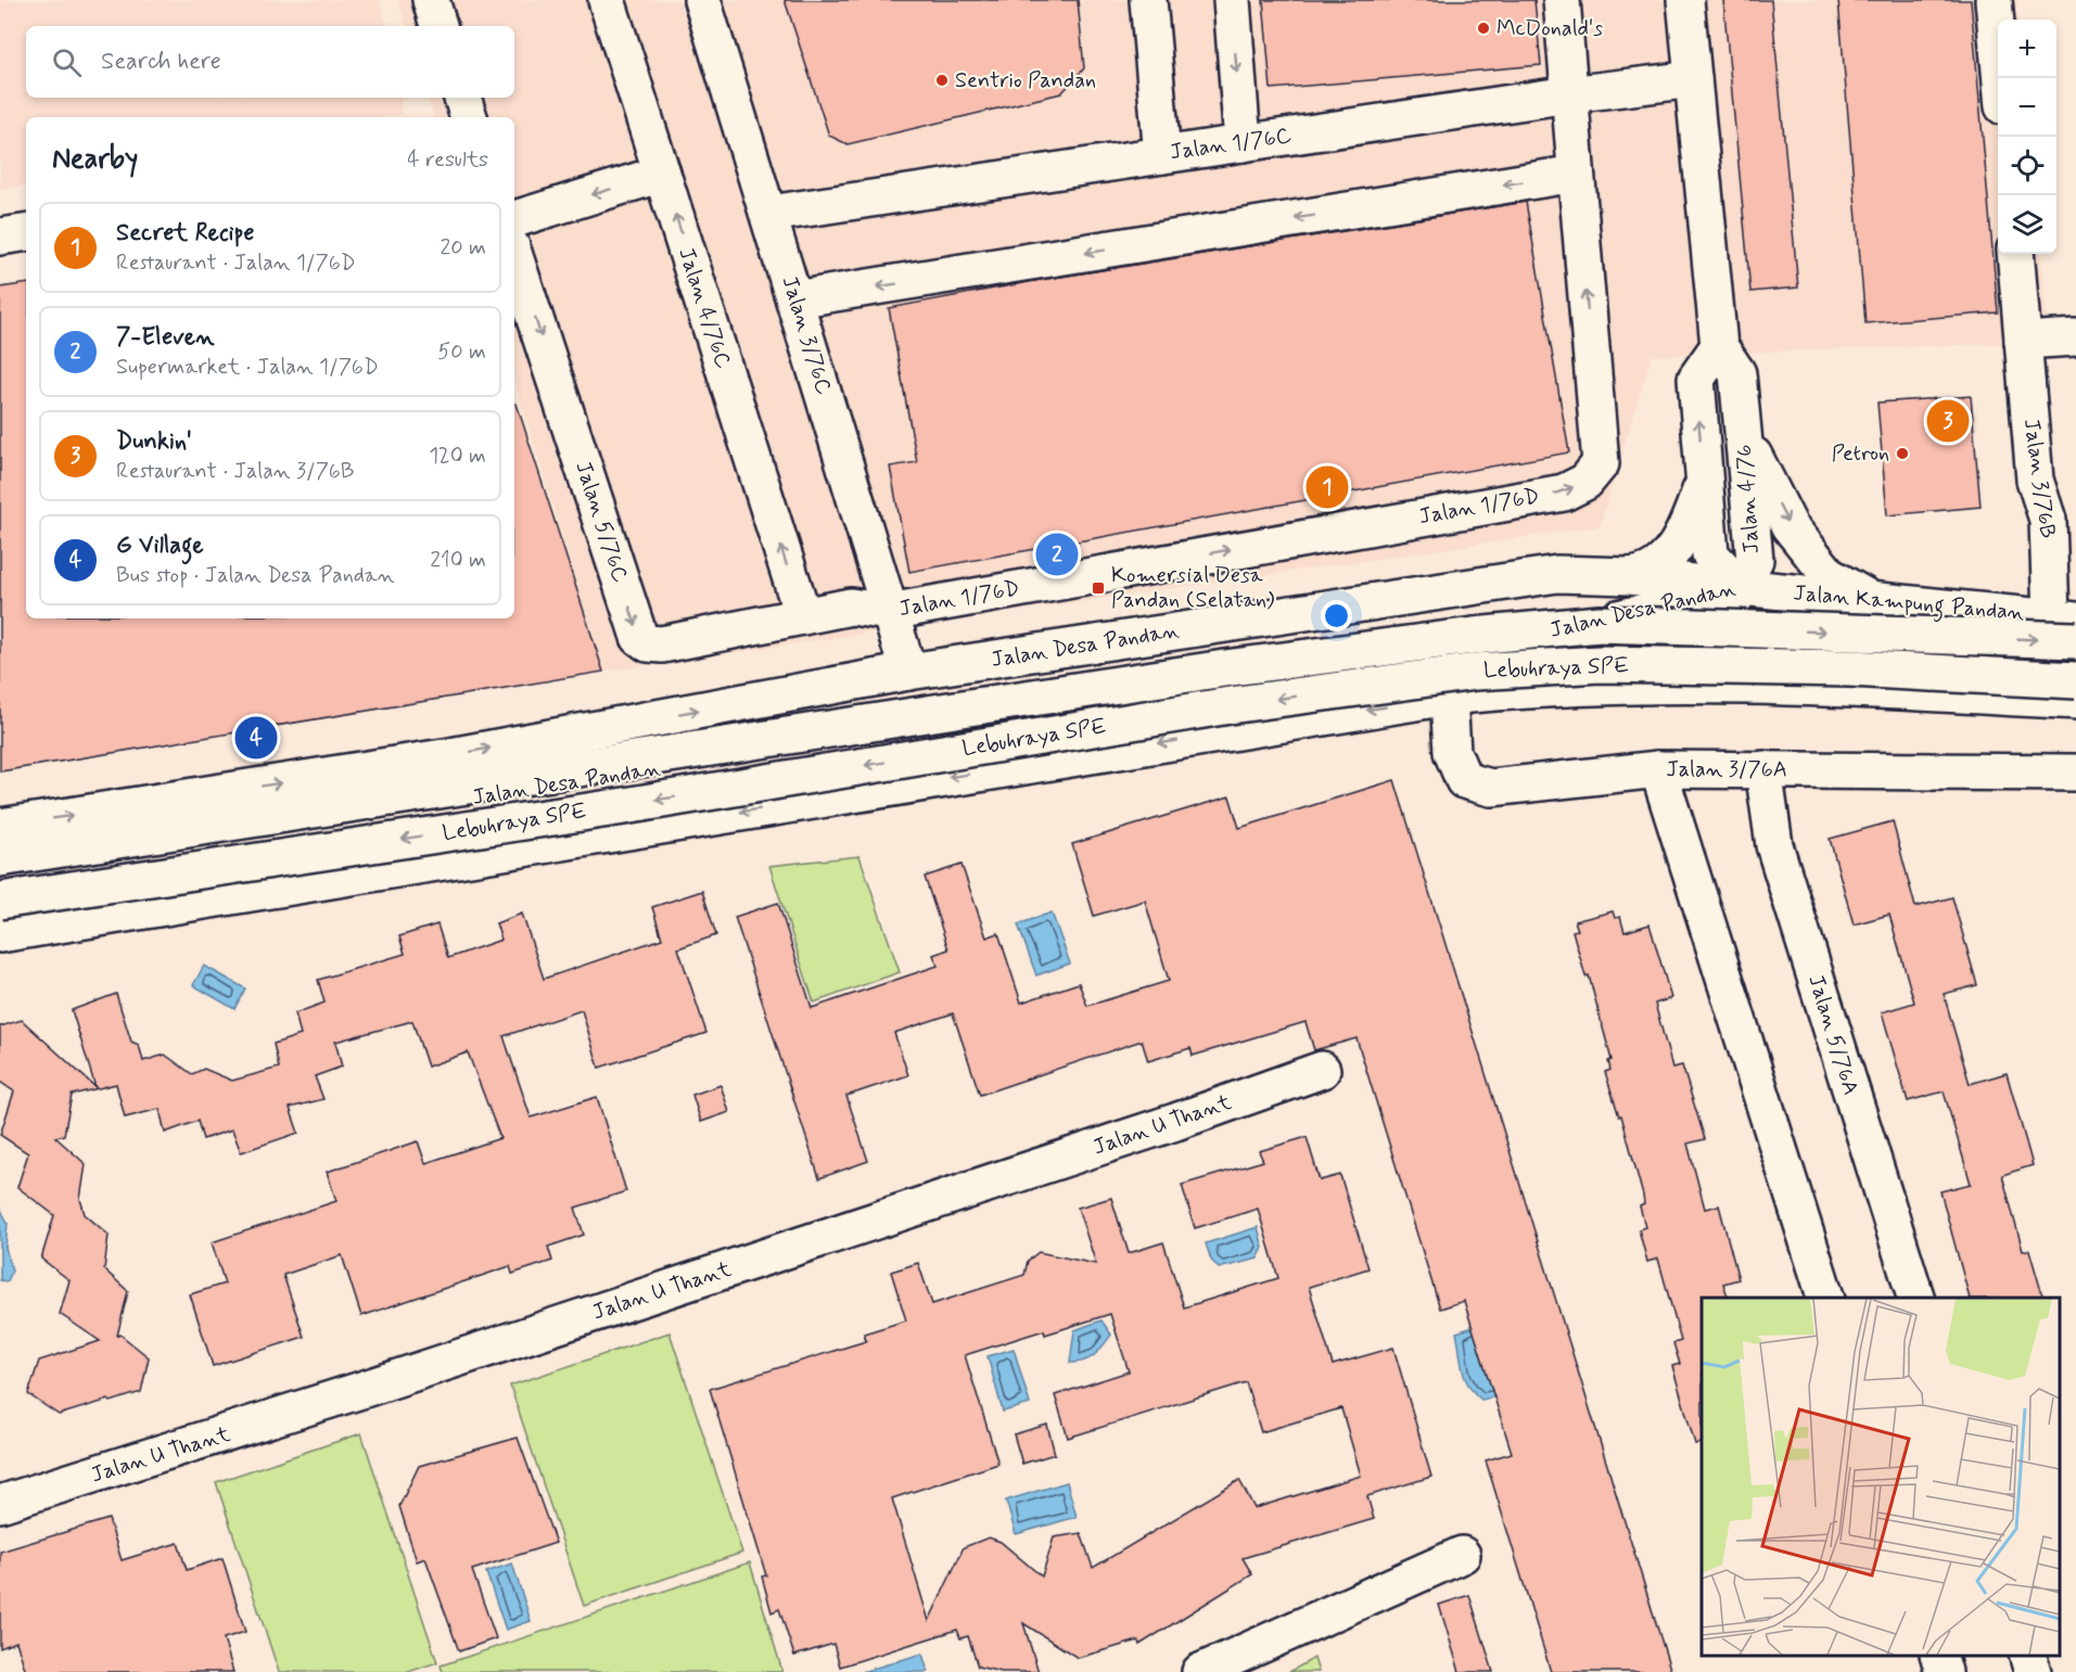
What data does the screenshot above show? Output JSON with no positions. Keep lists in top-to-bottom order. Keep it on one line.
{"streets":{"main road":["Jalan 1/76C","Jalan 4/76C","Jalan 3/76C","Jalan 3/76B","Jalan 4/76","Jalan 1/76D","Jalan 5/76C","Jalan Kampung Pandan","Jalan Desa Pandan","Lebuhraya SPE","Jalan 3/76A","Jalan 5/76A","Jalan U Thant"]},"crossings":[["Jalan 1/76C","Jalan 3/76C"],["Jalan 1/76C","Jalan 4/76"],["Jalan 1/76C","Jalan 1/76D"],["Jalan 4/76C","Jalan 5/76C"],["Jalan 3/76C","Jalan 1/76D"],["Jalan 3/76C","Jalan Desa Pandan"],["Jalan 3/76B","Jalan Kampung Pandan"],["Jalan 3/76B","Lebuhraya SPE"],["Jalan 4/76","Jalan Kampung Pandan"],["Jalan 4/76","Jalan Desa Pandan"],["Jalan Kampung Pandan","Jalan Desa Pandan"],["Jalan Kampung Pandan","Lebuhraya SPE"],["Jalan 3/76A","Jalan 5/76A"]],"one_way":["Jalan 4/76C","Jalan 5/76C"],"places":{"other":["McDonald's","Sentrio Pandan","Petron"],"transit":["Komersial Desa Pandan (Selatan)"]},"page":{"map_buttons":["+","−"],"search":"Search here","heading":["Nearby","4 results"],"list":[{"mark":"1","name":"Secret Recipe","note":"Restaurant · Jalan 1/76D","value":"20 m"},{"mark":"2","name":"7-Eleven","note":"Supermarket · Jalan 1/76D","value":"50 m"},{"mark":"3","name":"Dunkin'","note":"Restaurant · Jalan 3/76B","value":"120 m"},{"mark":"4","name":"G Village","note":"Bus stop · Jalan Desa Pandan","value":"210 m"}],"pins":["3","1","2","4"]}}
